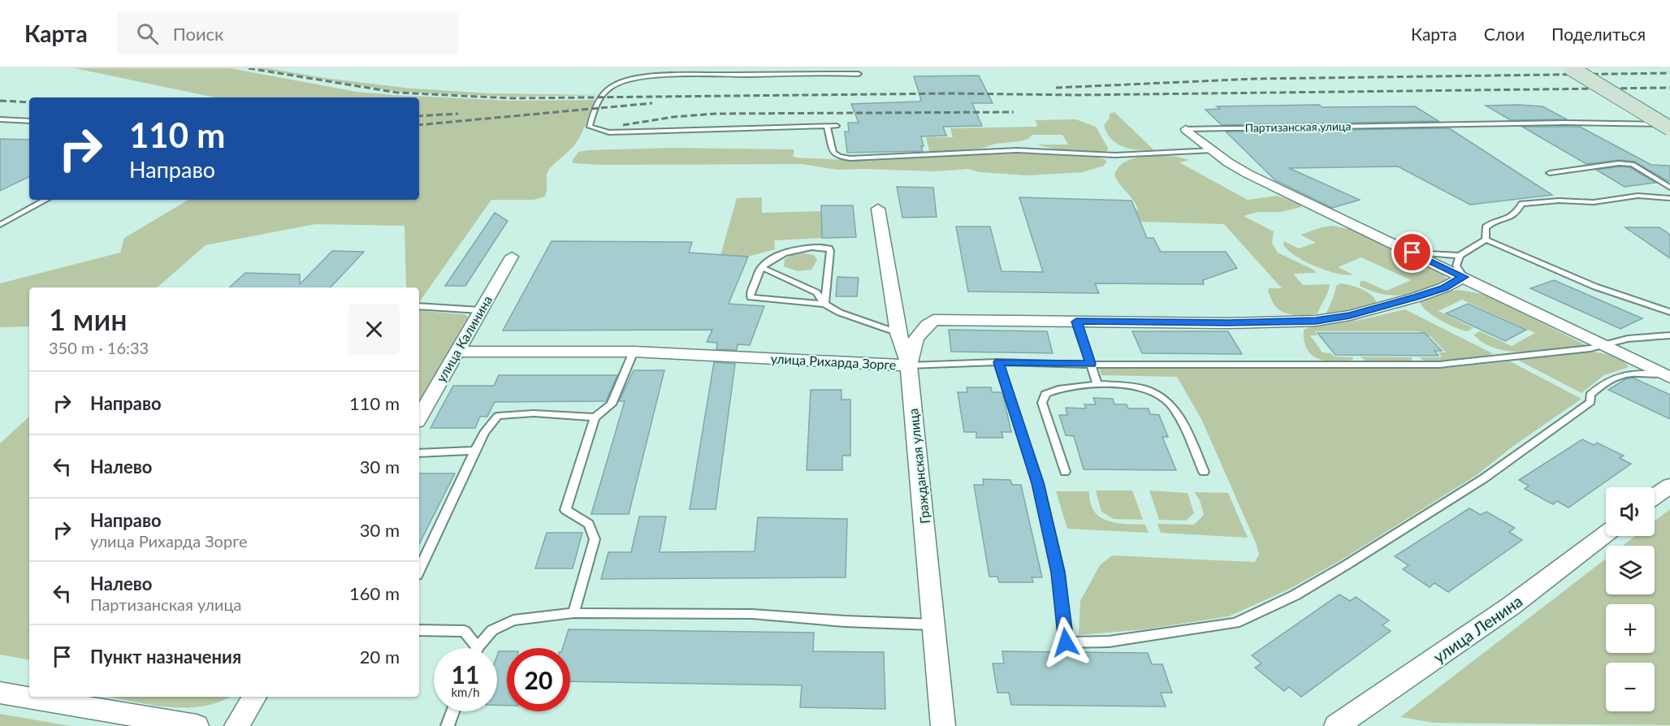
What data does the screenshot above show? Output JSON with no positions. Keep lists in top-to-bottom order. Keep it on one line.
{"streets":{"street":["Партизанская улица","улица Калинина","улица Рихарда Зорге","Гражданская улица","улица Ленина"]},"crossings":[["Партизанская улица","улица Рихарда Зорге"],["улица Калинина","улица Рихарда Зорге"],["улица Рихарда Зорге","Гражданская улица"]],"page":{"header":"Карта","search":"Поиск","nav":["Карта","Слои","Поделиться"],"turn":["110 m","Направо"],"heading":["1 мин","350 m · 16:33"],"list":[{"name":"Направо","value":"110 m"},{"name":"Налево","value":"30 m"},{"name":"Направо","note":"улица Рихарда Зорге","value":"30 m"},{"name":"Налево","note":"Партизанская улица","value":"160 m"},{"name":"Пункт назначения","value":"20 m"}],"map_buttons":["+","−"],"speed":"11 km/h","limit":"20"}}
